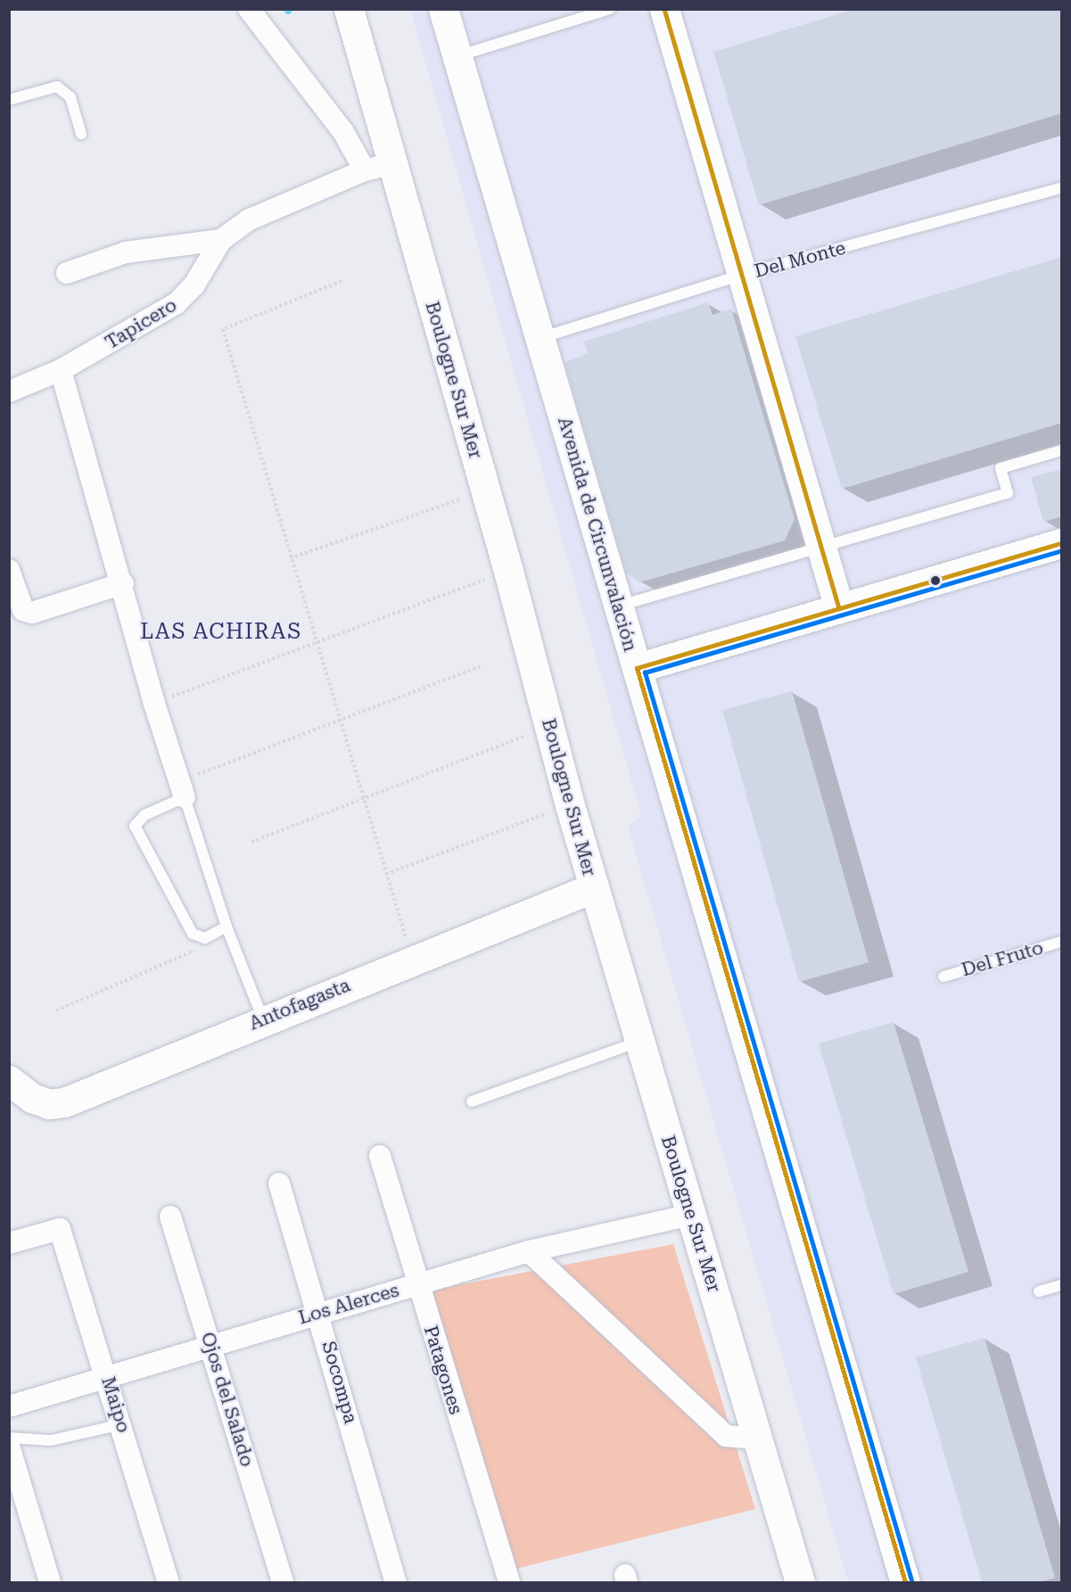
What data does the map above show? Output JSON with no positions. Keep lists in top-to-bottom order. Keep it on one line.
{"streets":{"street":["Tapicero","Boulogne Sur Mer","Avenida de Circunvalación","Antofagasta","Los Alerces","Patagones","Socompa","Ojos del Salado","Maipo"],"lane":["Del Monte","Del Fruto"]},"crossings":[["Del Monte","Avenida de Circunvalación"],["Tapicero","Boulogne Sur Mer"],["Boulogne Sur Mer","Antofagasta"],["Boulogne Sur Mer","Los Alerces"],["Los Alerces","Patagones"],["Los Alerces","Socompa"],["Los Alerces","Ojos del Salado"],["Los Alerces","Maipo"]],"districts":["LAS ACHIRAS"]}
